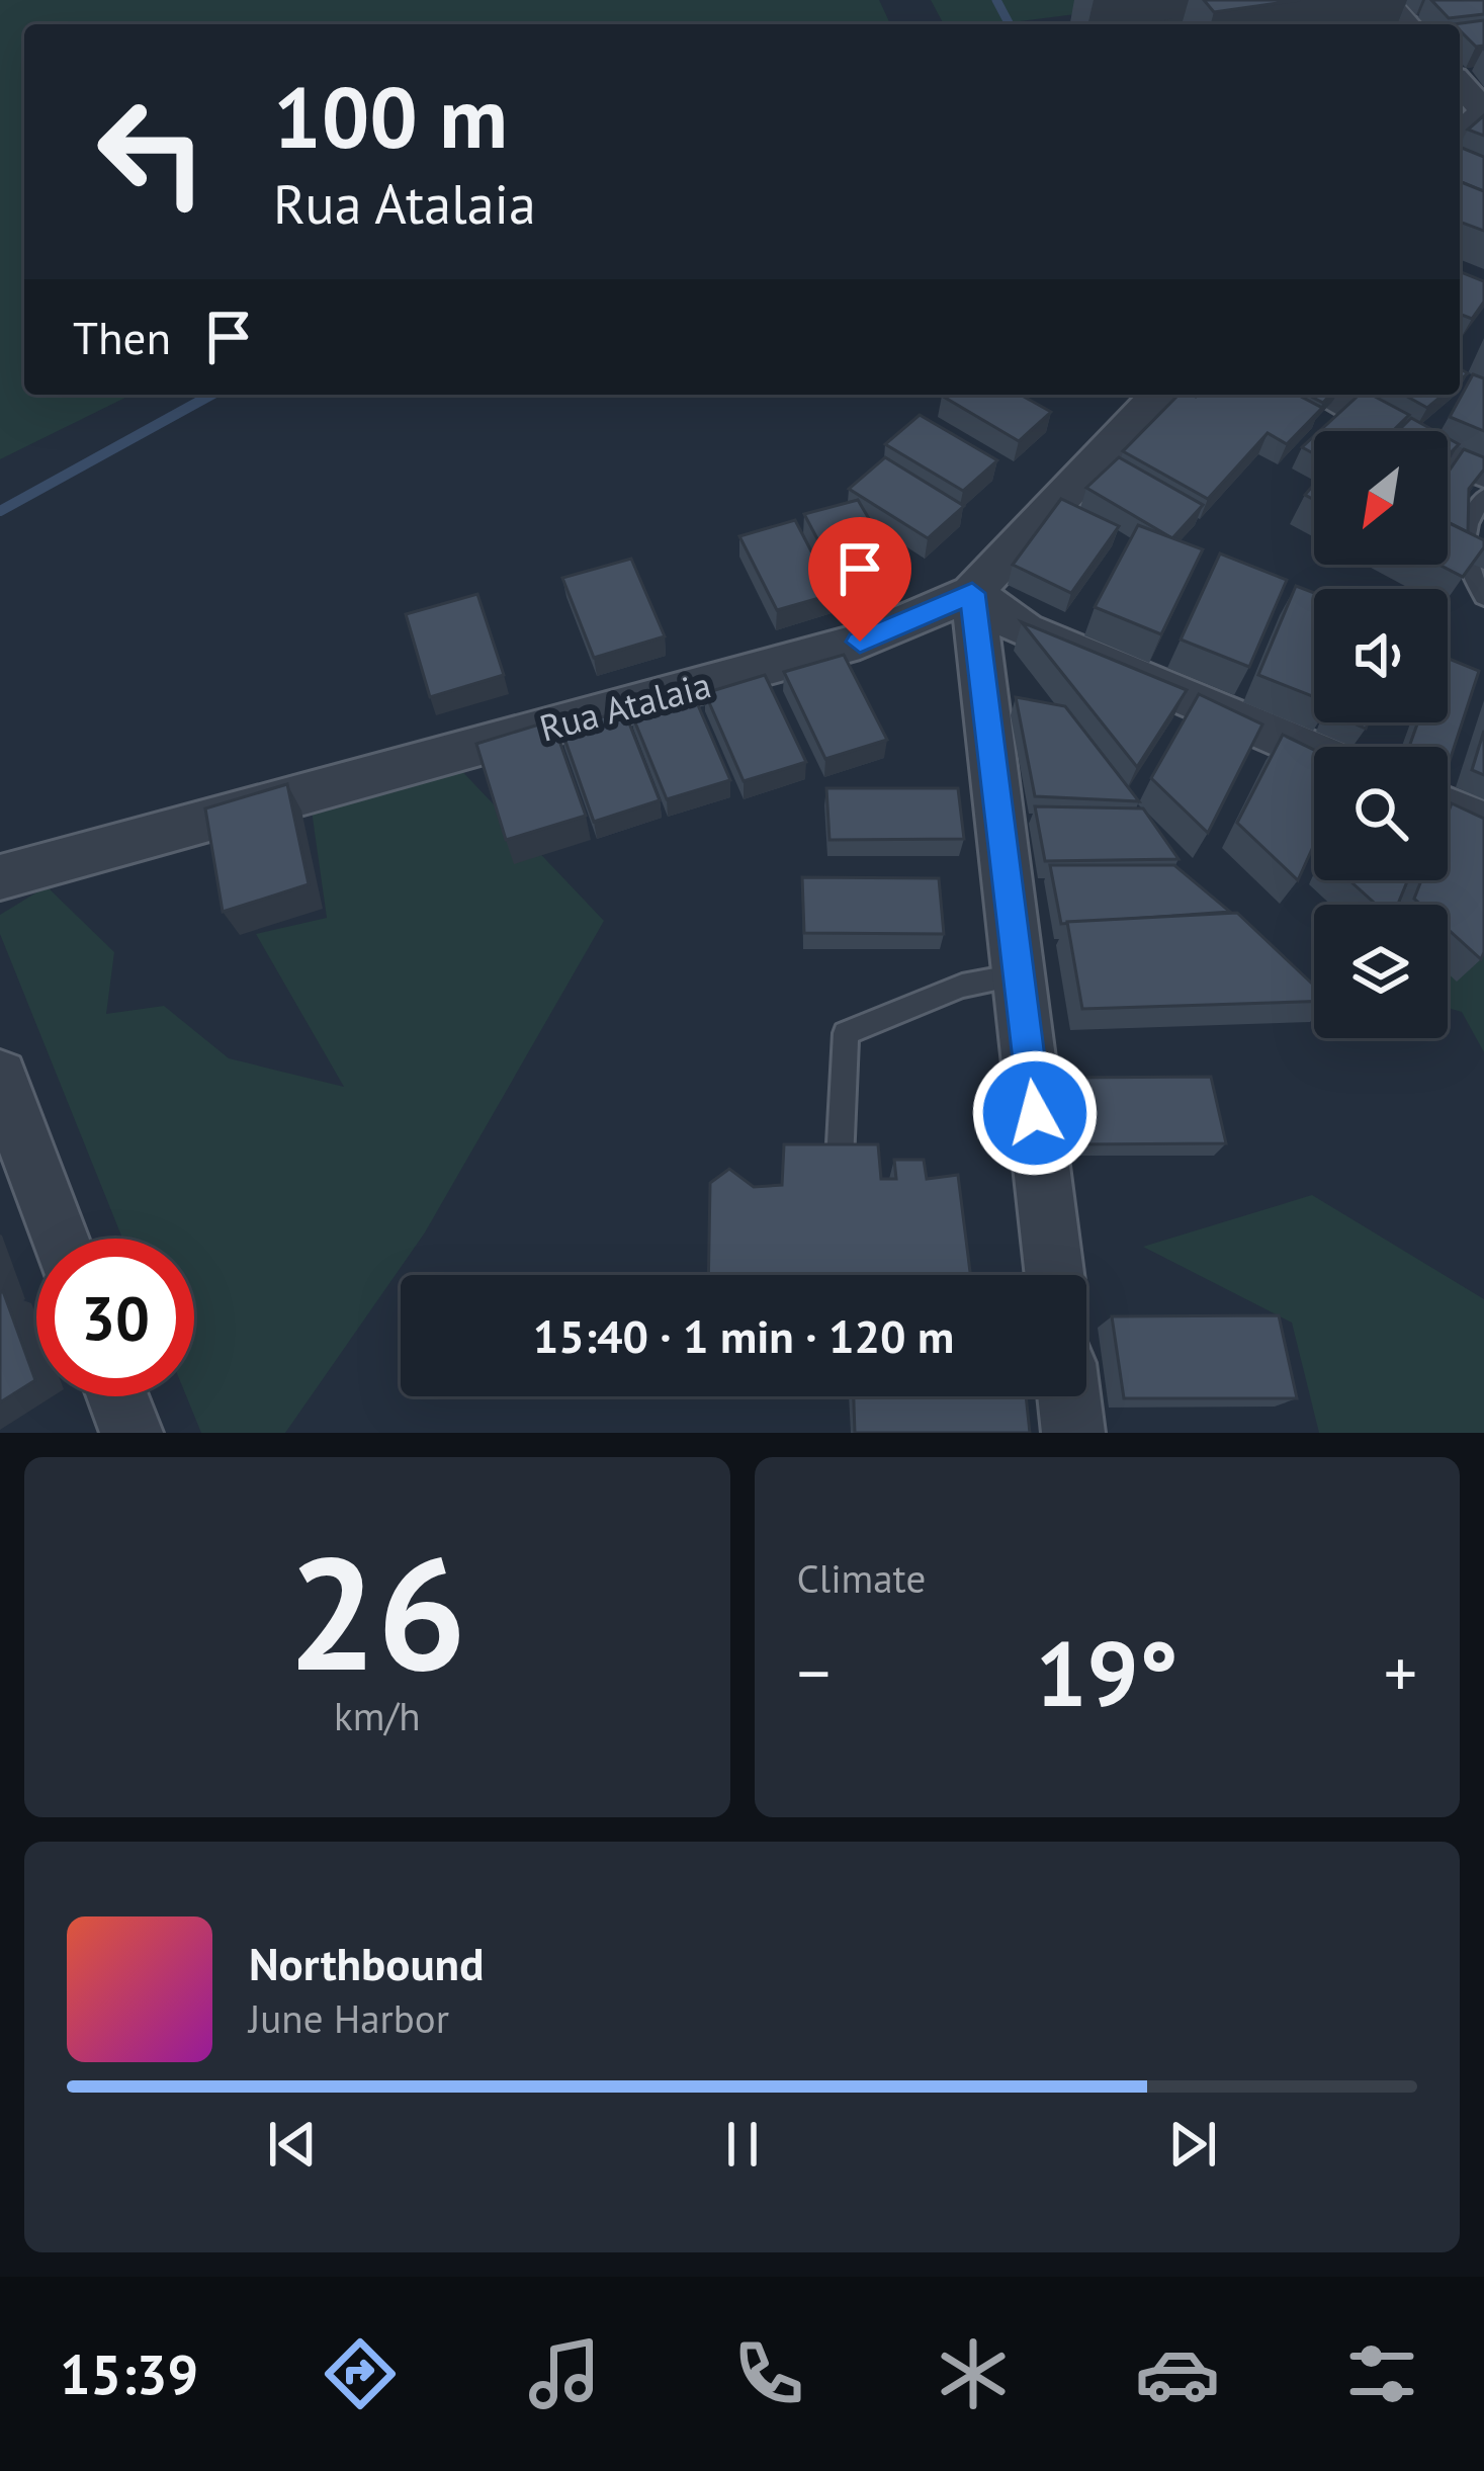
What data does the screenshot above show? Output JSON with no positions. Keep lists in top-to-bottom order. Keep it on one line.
{"streets":{"street":["Rua Atalaia"]},"north":"bottom left","page":{"turn":["100 m","Rua Atalaia"],"then":"Then","limit":"30","trip":"15:40 · 1 min · 120 m","tile":[["26","km/h"],"Climate"],"heat":["−","19°","+"],"song":["Northbound","June Harbor"],"tabs":"15:39"}}
